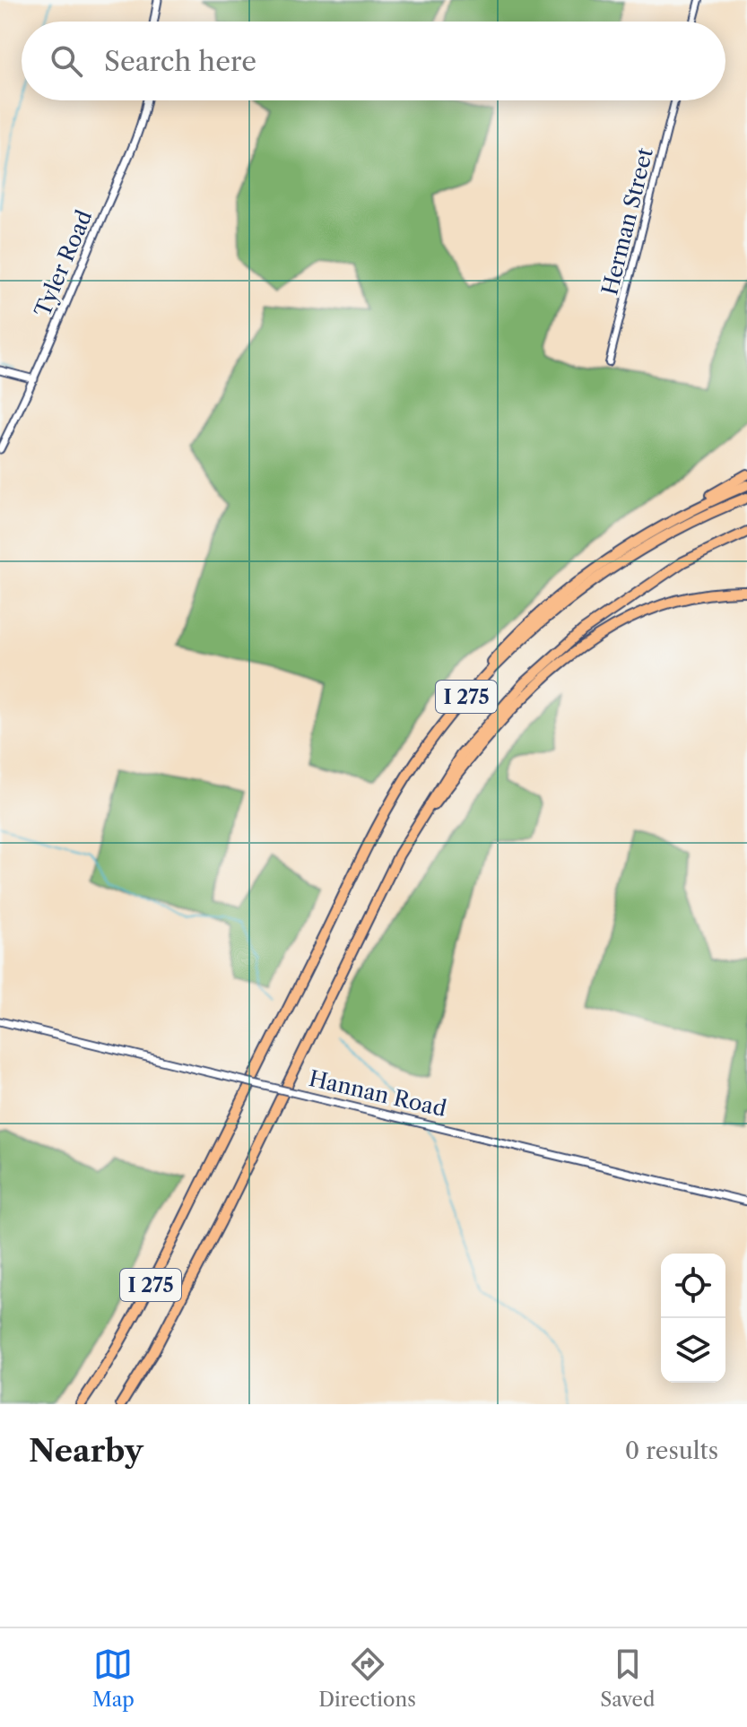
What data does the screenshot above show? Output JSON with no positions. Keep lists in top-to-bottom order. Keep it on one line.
{"streets":{"highway":["I 275"],"street":["Herman Street","Tyler Road","Hannan Road"]},"page":{"search":"Search here","heading":["Nearby","0 results"],"nav":["Map","Directions","Saved"]}}
